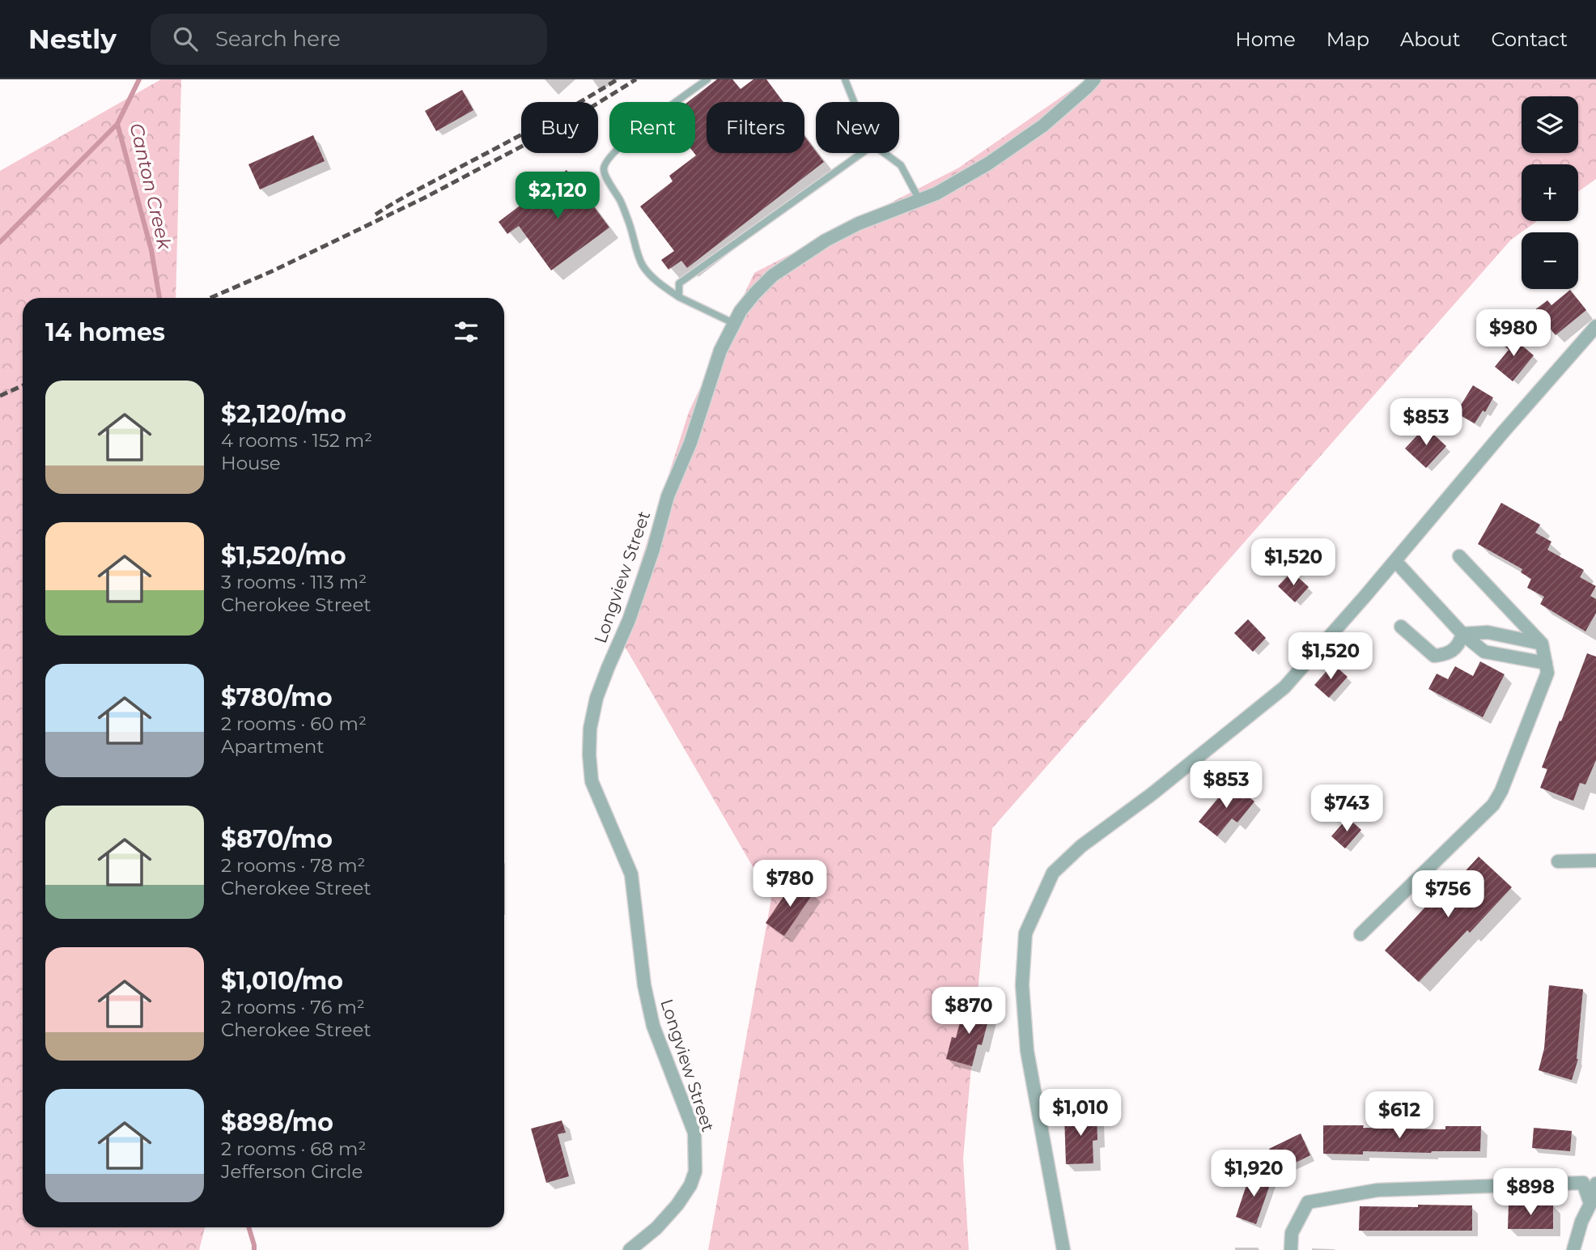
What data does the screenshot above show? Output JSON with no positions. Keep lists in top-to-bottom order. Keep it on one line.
{"streets":{"street":["Longview Street"]},"water":["Canton Creek"],"page":{"header":"Nestly","search":"Search here","nav":["Home","Map","About","Contact"],"map_buttons":["+","−"],"chip":["Buy","Rent","Filters","New"],"price":["$2,120","$980","$853","$1,520","$1,520","$853","$743","$780","$756","$870","$1,010","$612","$1,920","$898"],"heading":"14 homes","list":[{"name":"$2,120/mo","note":"4 rooms · 152 m² · House"},{"name":"$1,520/mo","note":"3 rooms · 113 m² · Cherokee Street"},{"name":"$780/mo","note":"2 rooms · 60 m² · Apartment"},{"name":"$870/mo","note":"2 rooms · 78 m² · Cherokee Street"},{"name":"$1,010/mo","note":"2 rooms · 76 m² · Cherokee Street"},{"name":"$898/mo","note":"2 rooms · 68 m² · Jefferson Circle"}]}}
